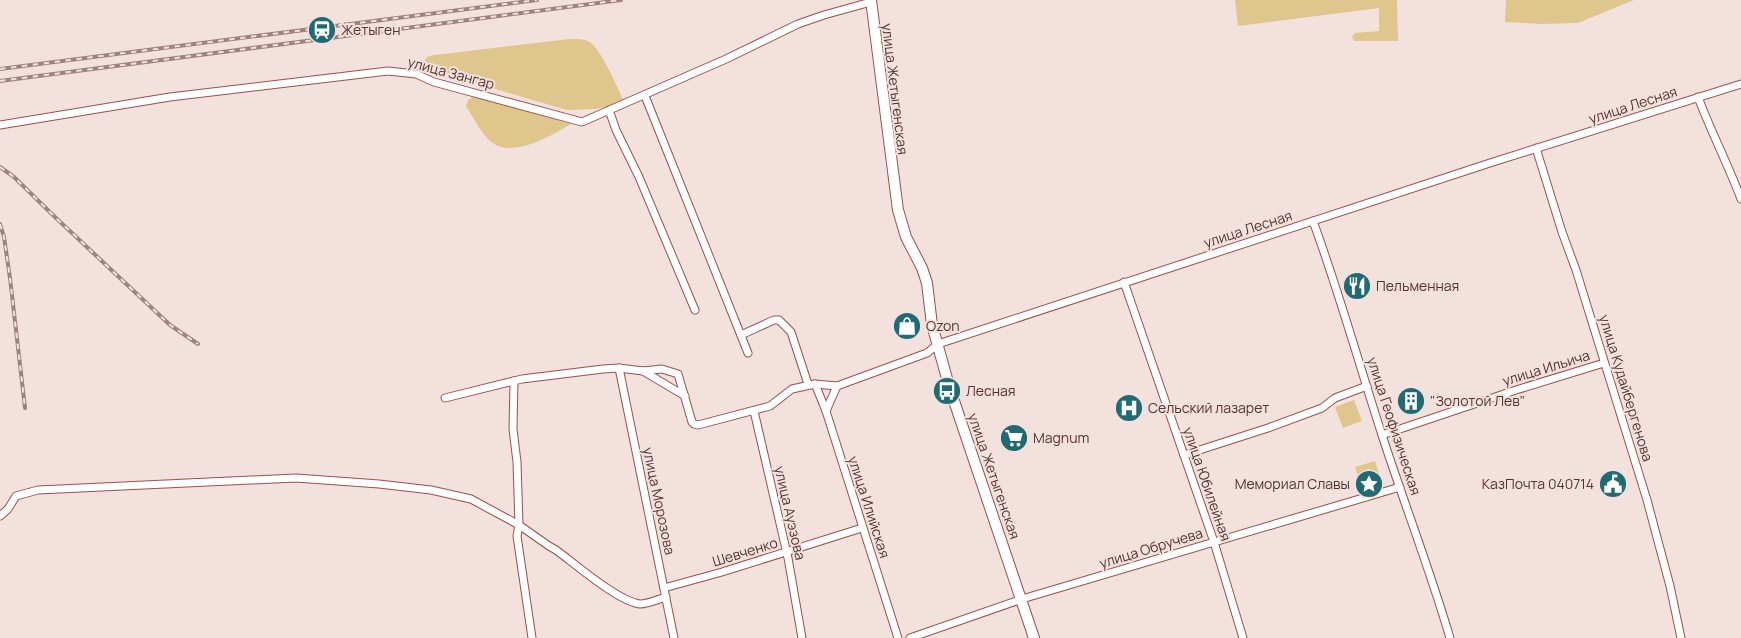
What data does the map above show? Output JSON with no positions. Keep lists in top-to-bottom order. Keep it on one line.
{"streets":{"main road":["улица Жетыгенская"],"street":["улица Зангар","улица Лесная","улица Ильича","улица Кудайбергенова","улица Геофизическая","улица Юбилейная","улица Морозова","улица Илийская","улица Ауэзова","улица Обручева","Шевченко"]},"crossings":[["улица Зангар","улица Жетыгенская"],["улица Жетыгенская","улица Лесная"],["улица Жетыгенская","улица Обручева"],["улица Лесная","улица Кудайбергенова"],["улица Лесная","улица Геофизическая"],["улица Лесная","улица Юбилейная"],["улица Лесная","улица Илийская"],["улица Лесная","улица Ауэзова"],["улица Ильича","улица Кудайбергенова"],["улица Ильича","улица Геофизическая"],["улица Геофизическая","улица Обручева"],["улица Юбилейная","улица Обручева"],["улица Морозова","Шевченко"],["улица Илийская","Шевченко"],["улица Ауэзова","Шевченко"]],"places":{"station":["Жетыген"],"restaurant":["Пельменная"],"shop":["Ozon"],"bus stop":["Лесная"],"building":["\"Золотой Лев\""],"hospital":["Сельский лазарет"],"supermarket":["Magnum"],"place":["Мемориал Славы"],"public building":["КазПочта 040714"]}}
